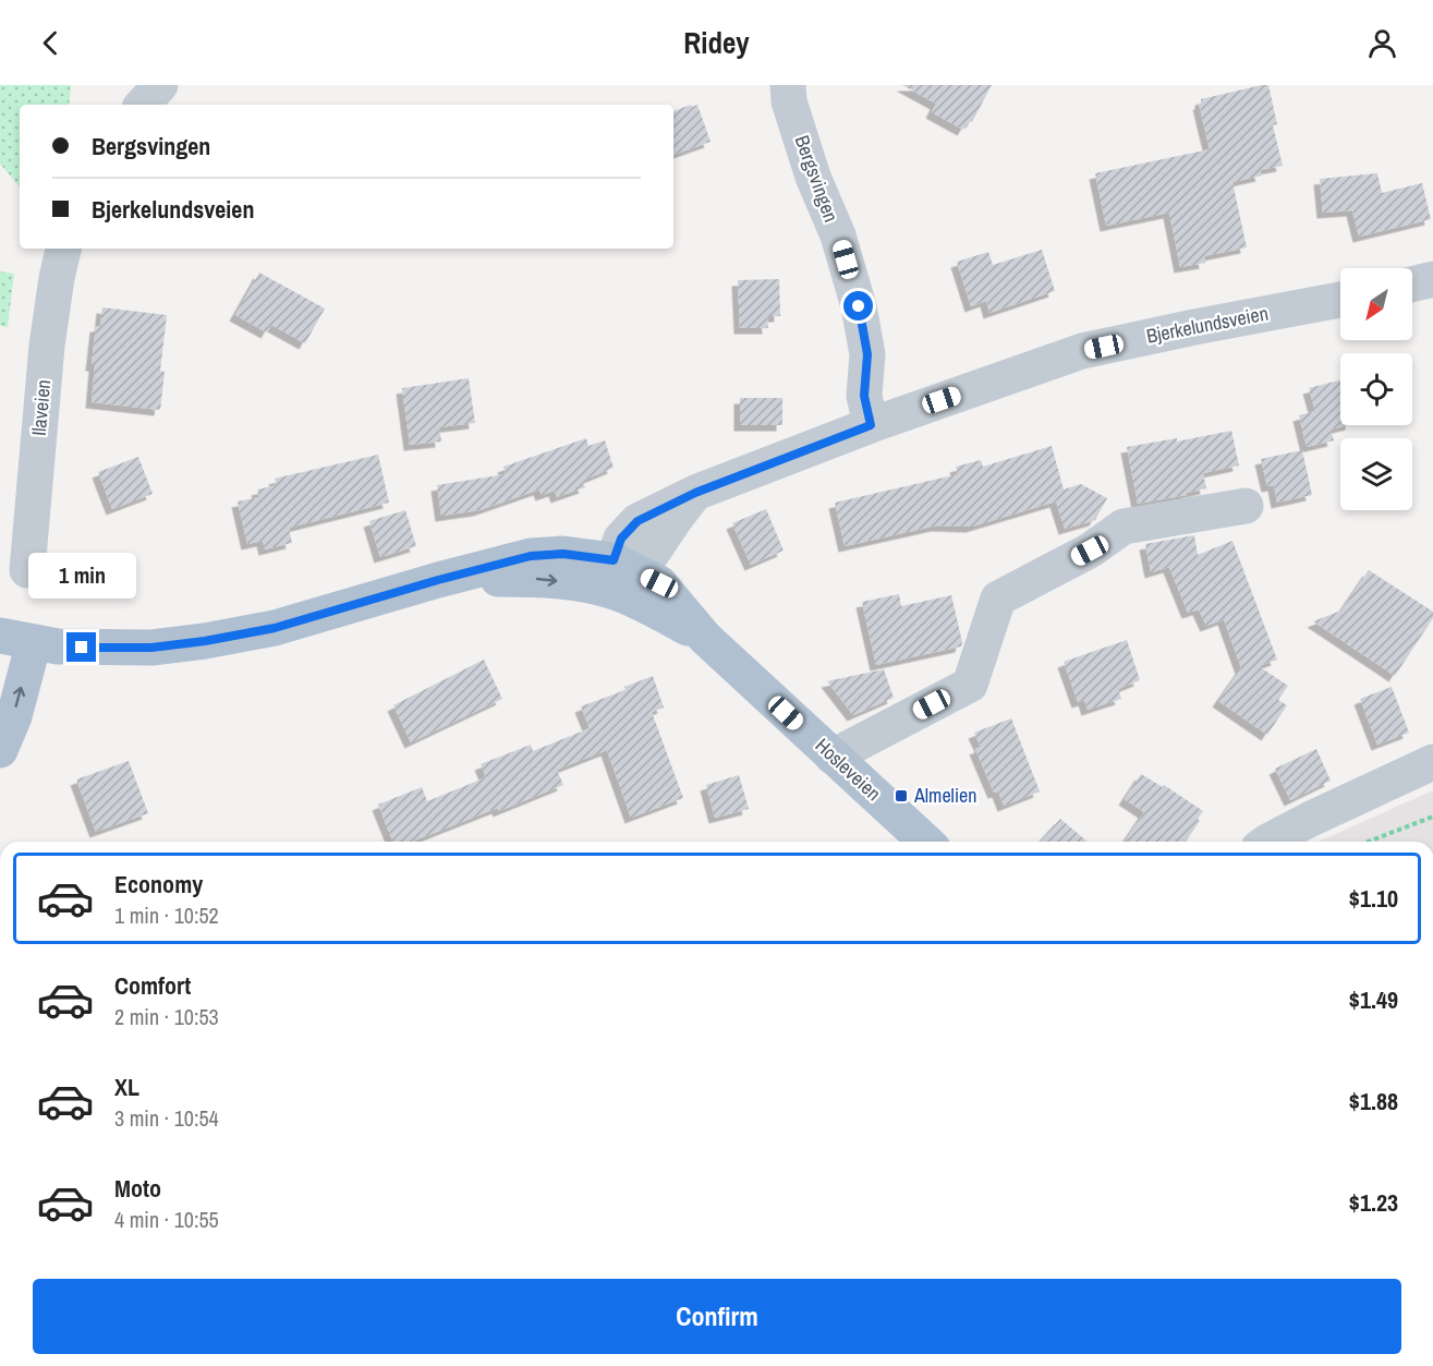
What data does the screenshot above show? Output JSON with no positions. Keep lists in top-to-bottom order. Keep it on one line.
{"streets":{"main road":["Hosleveien"],"street":["Bergsvingen","Bjerkelundsveien","Ilaveien"]},"crossings":[["Bergsvingen","Bjerkelundsveien"],["Bjerkelundsveien","Hosleveien"]],"places":{"transit":["Almelien"]},"north":"bottom left","page":{"header":"Ridey","banner":["Bergsvingen","Bjerkelundsveien"],"bubble":"1 min","list":[{"name":"Economy","note":"1 min · 10:52","value":"$1.10"},{"name":"Comfort","note":"2 min · 10:53","value":"$1.49"},{"name":"XL","note":"3 min · 10:54","value":"$1.88"},{"name":"Moto","note":"4 min · 10:55","value":"$1.23"}],"buttons":"Confirm"}}
